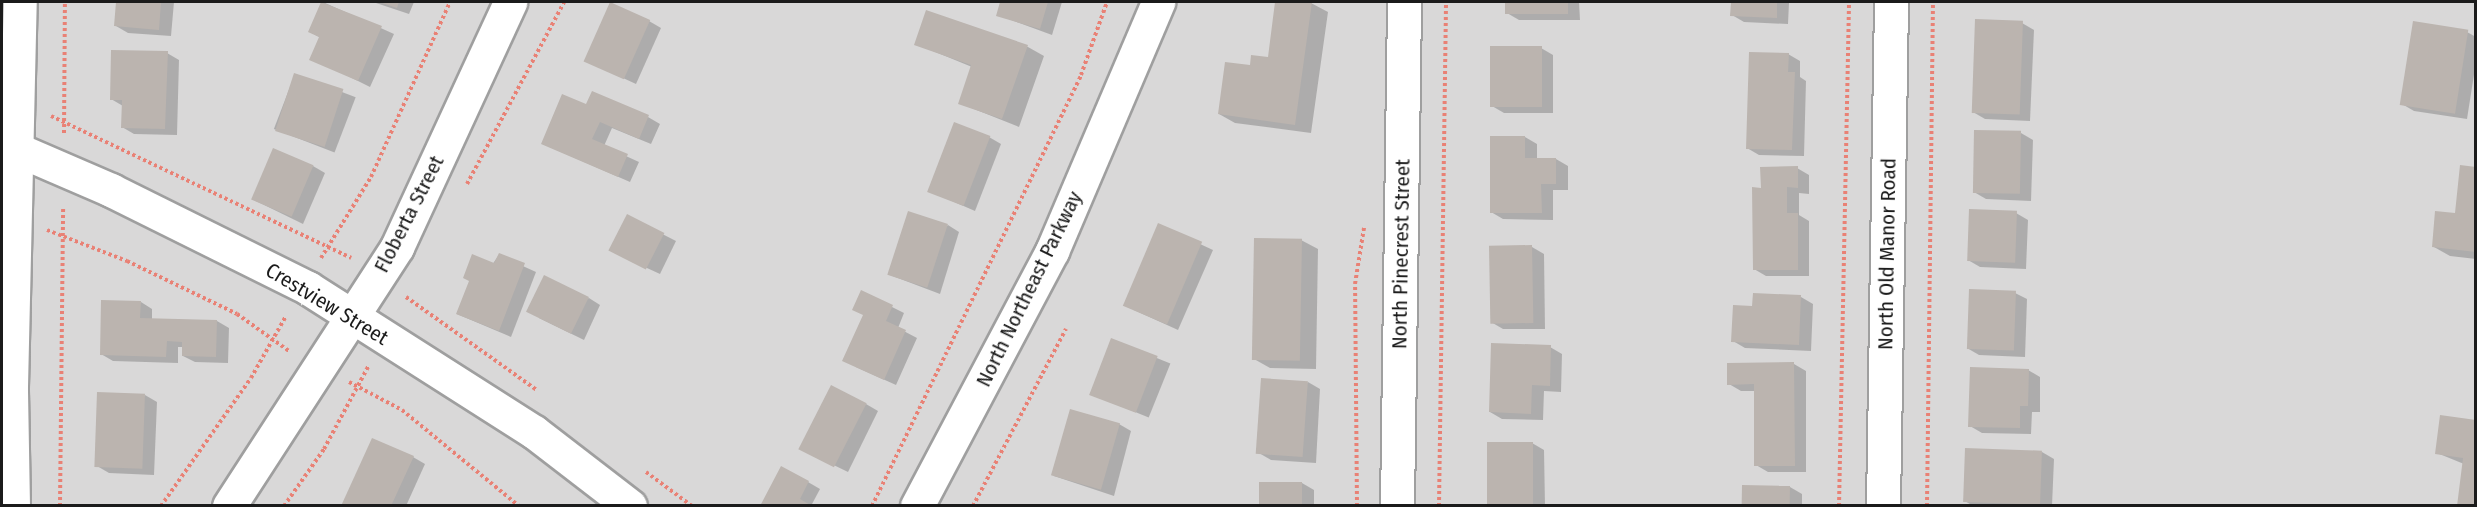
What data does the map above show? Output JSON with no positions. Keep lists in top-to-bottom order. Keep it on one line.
{"streets":{"street":["Floberta Street","North Pinecrest Street","North Old Manor Road","North Northeast Parkway","Crestview Street"]},"crossings":[["Floberta Street","Crestview Street"]]}
